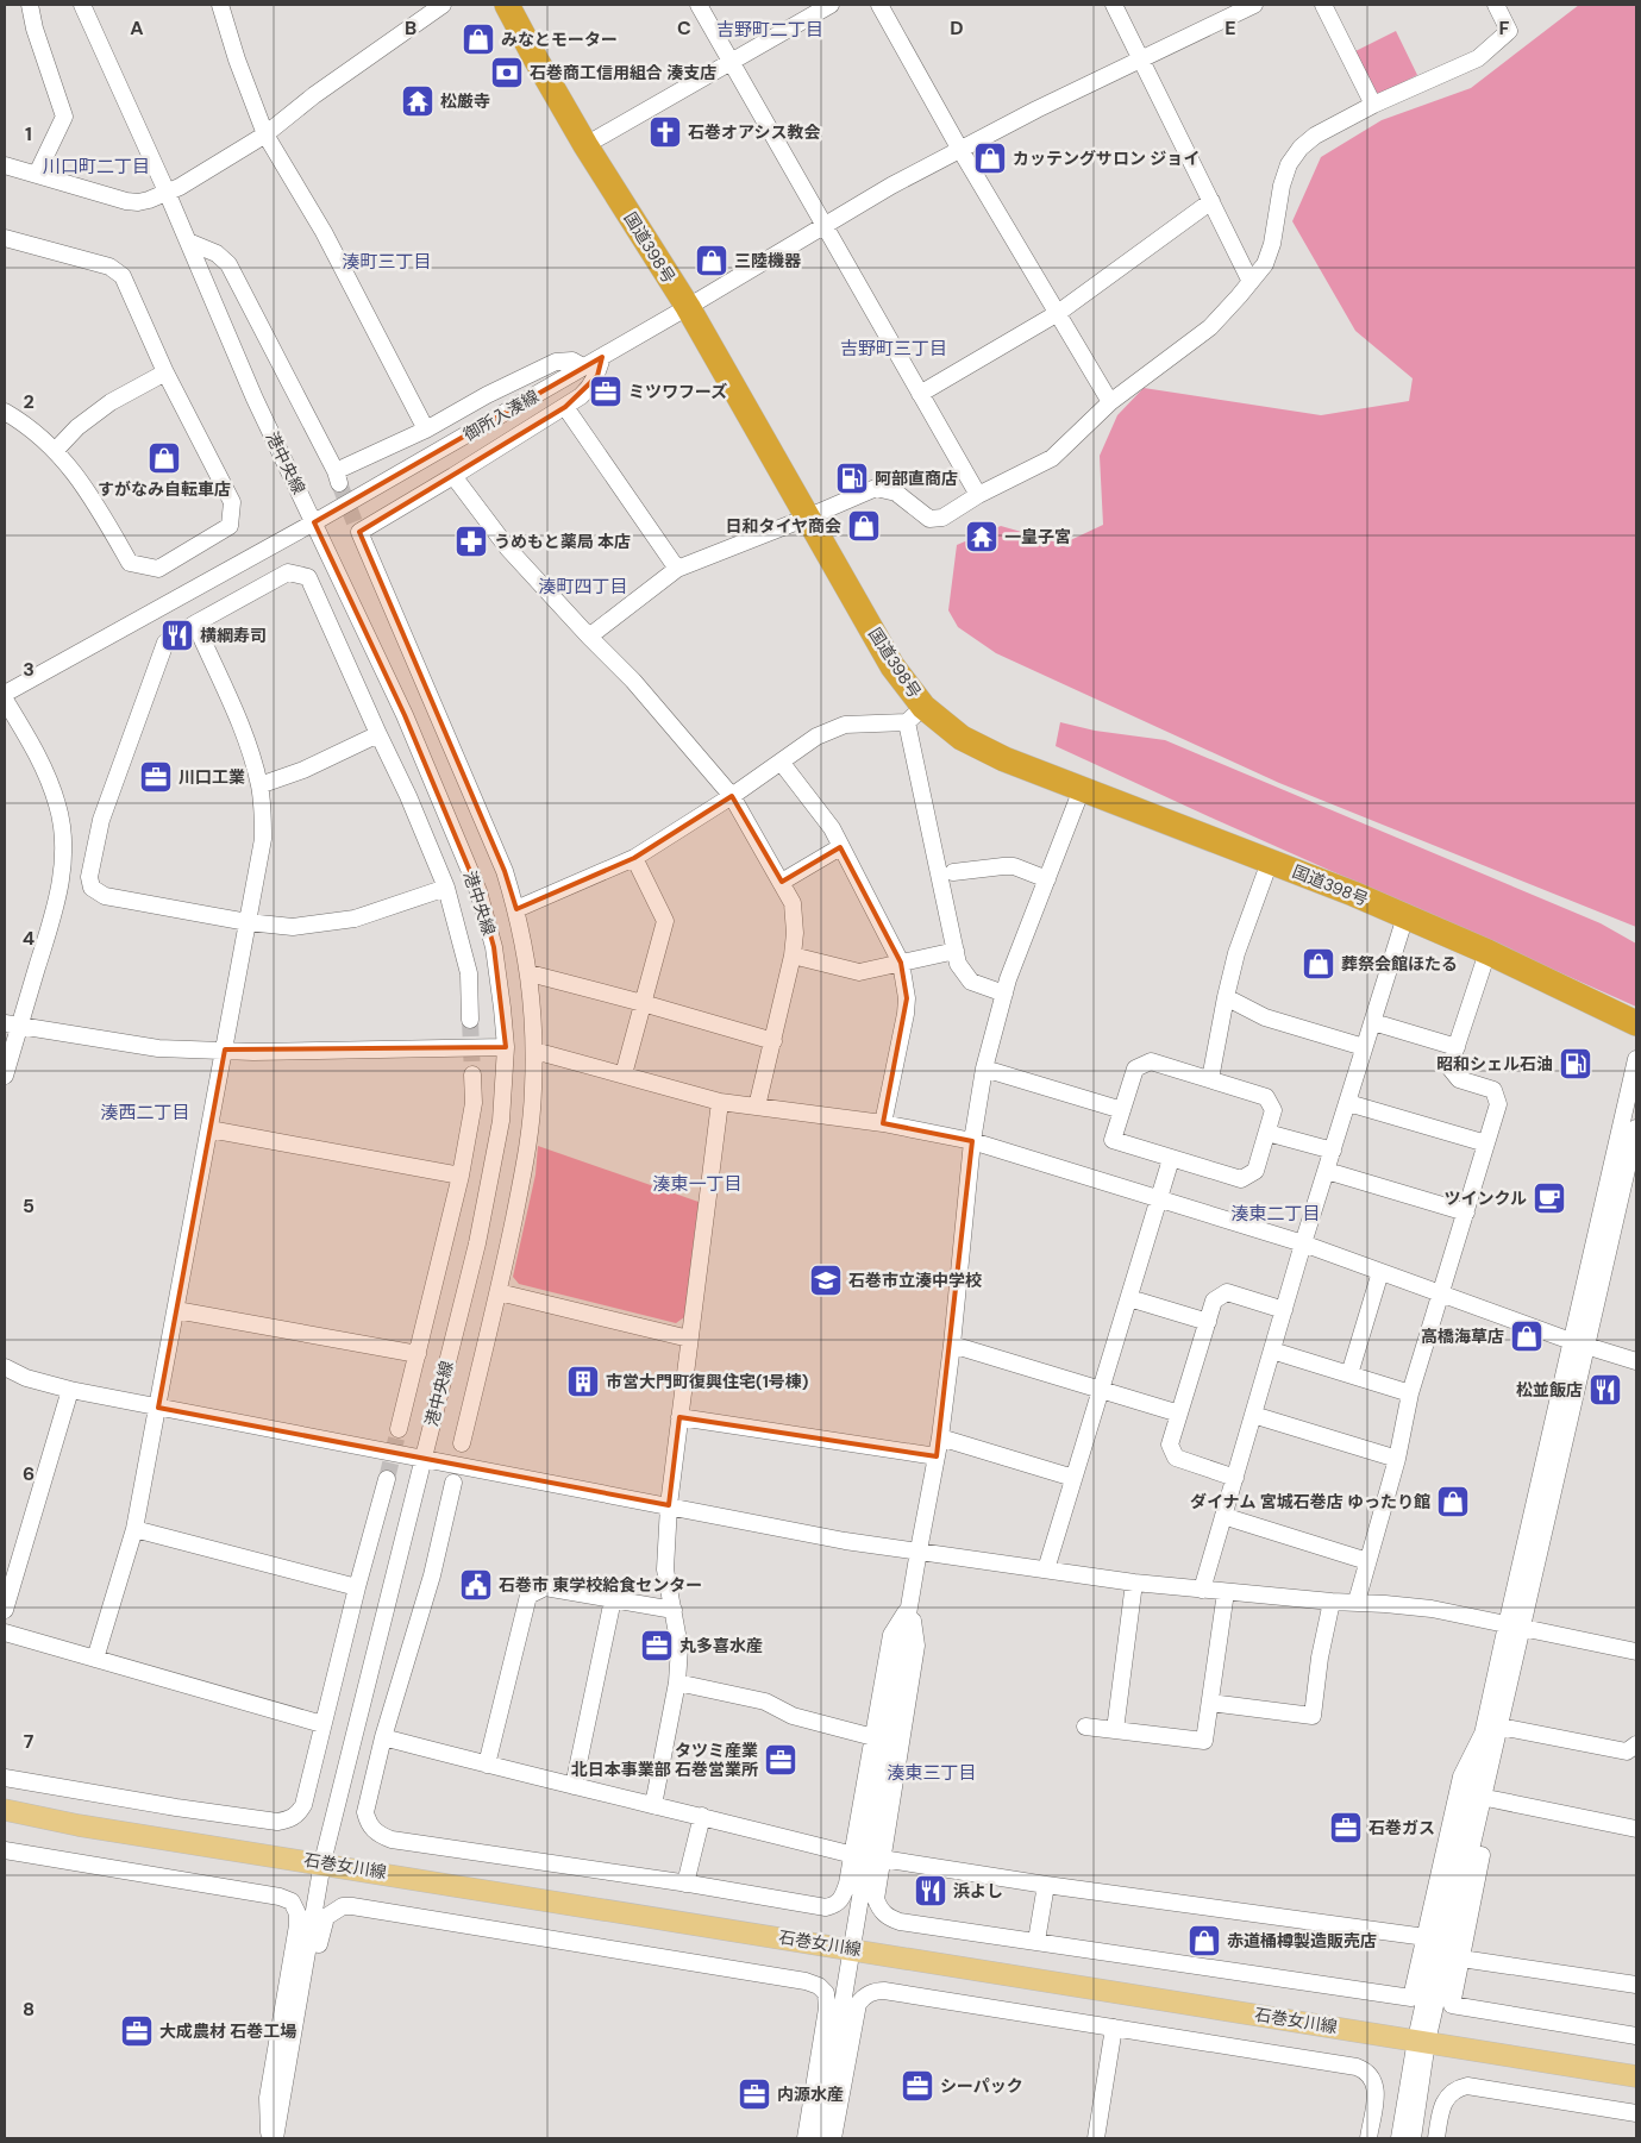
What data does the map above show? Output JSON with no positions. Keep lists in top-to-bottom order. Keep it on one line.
{"streets":{"highway":["国道398号"],"main road":["石巻女川線"],"street":["御所入湊線","港中央線"]},"crossings":[["国道398号","御所入湊線"],["御所入湊線","港中央線"],["港中央線","石巻女川線"]],"districts":["吉野町二丁目","川口町二丁目","湊町三丁目","吉野町三丁目","湊町四丁目","湊西二丁目","湊東一丁目","湊東二丁目","湊東三丁目"],"places":{"shop":["みなとモーター","カッテングサロン ジョイ","三陸機器","すがなみ自転車店","日和タイヤ商会","葬祭会館ほたる","高橋海草店","ダイナム 宮城石巻店 ゆったり館","赤道桶樽製造販売店"],"bank":["石巻商工信用組合 湊支店"],"temple":["松厳寺","一皇子宮"],"church":["石巻オアシス教会"],"office":["ミツワフーズ","川口工業","丸多喜水産","タツミ産業 北日本事業部 石巻営業所","石巻ガス","大成農材 石巻工場","シーパック","内源水産"],"fuel station":["阿部直商店","昭和シェル石油"],"pharmacy":["うめもと薬局 本店"],"restaurant":["横綱寿司","松並飯店","浜よし"],"cafe":["ツインクル"],"school or university":["石巻市立湊中学校"],"building":["市営大門町復興住宅(1号棟)"],"public building":["石巻市 東学校給食センター"]},"grid":{"columns":["A","B","C","D","E","F"],"rows":["1","2","3","4","5","6","7","8"]}}
